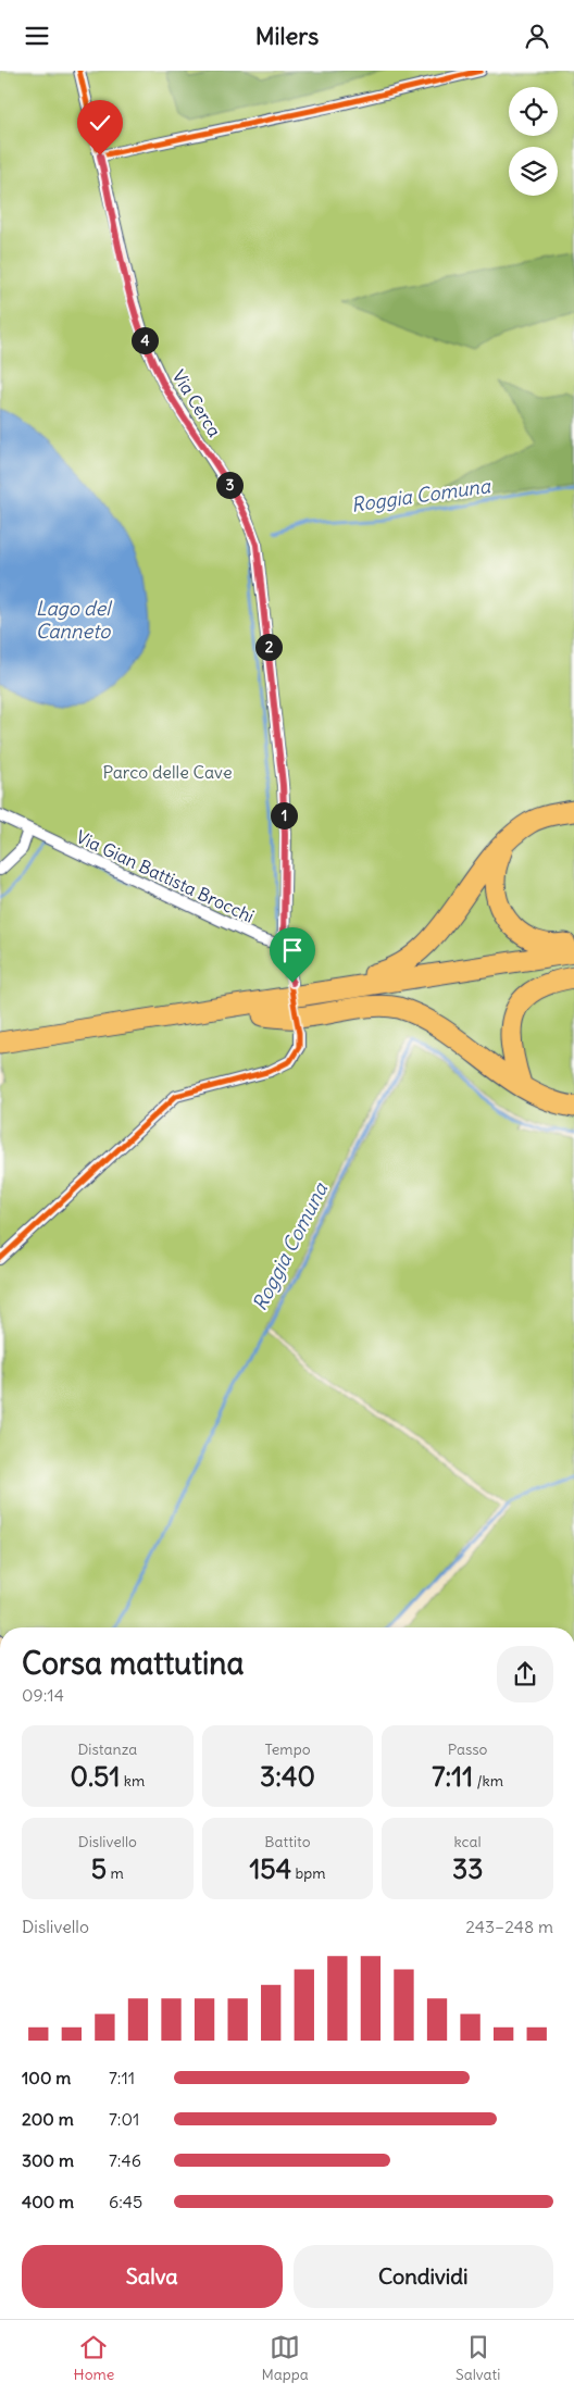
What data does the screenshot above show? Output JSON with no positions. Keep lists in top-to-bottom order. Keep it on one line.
{"streets":{"street":["Via Cerca","Via Gian Battista Brocchi"]},"crossings":[["Via Cerca","Via Gian Battista Brocchi"]],"water":["Roggia Comuna","Lago del Canneto"],"parks":["Parco delle Cave"],"page":{"header":"Milers","pins":["4","3","2","1"],"heading":["Corsa mattutina","09:14"],"stats":[["Distanza","0.51 km"],["Tempo","3:40"],["Passo","7:11 /km"],["Dislivello","5 m"],["Battito","154 bpm"],["kcal","33"]],"chart":["Dislivello","243–248 m"],"list":[{"name":"100 m","note":"7:11"},{"name":"200 m","note":"7:01"},{"name":"300 m","note":"7:46"},{"name":"400 m","note":"6:45"}],"buttons":["Salva","Condividi"],"tabs":["Home","Mappa","Salvati"]}}
